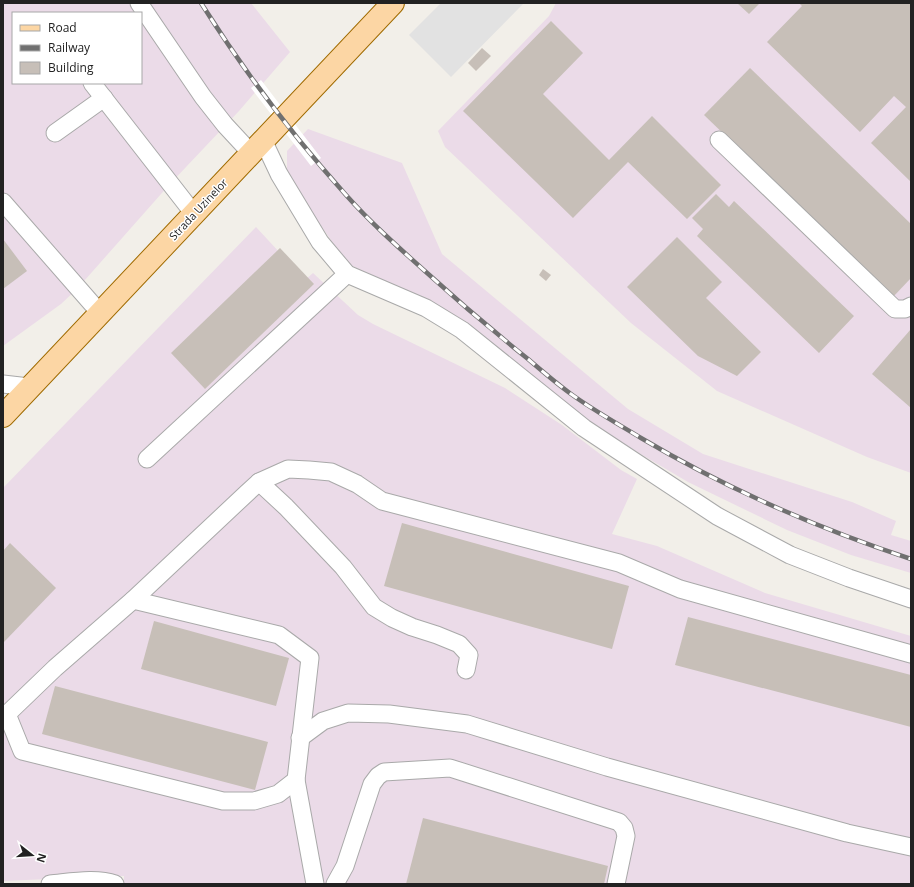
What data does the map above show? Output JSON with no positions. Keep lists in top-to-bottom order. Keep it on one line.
{"streets":{"main road":["Strada Uzinelor"]},"legend":["Road","Railway","Building"],"north":"right"}
